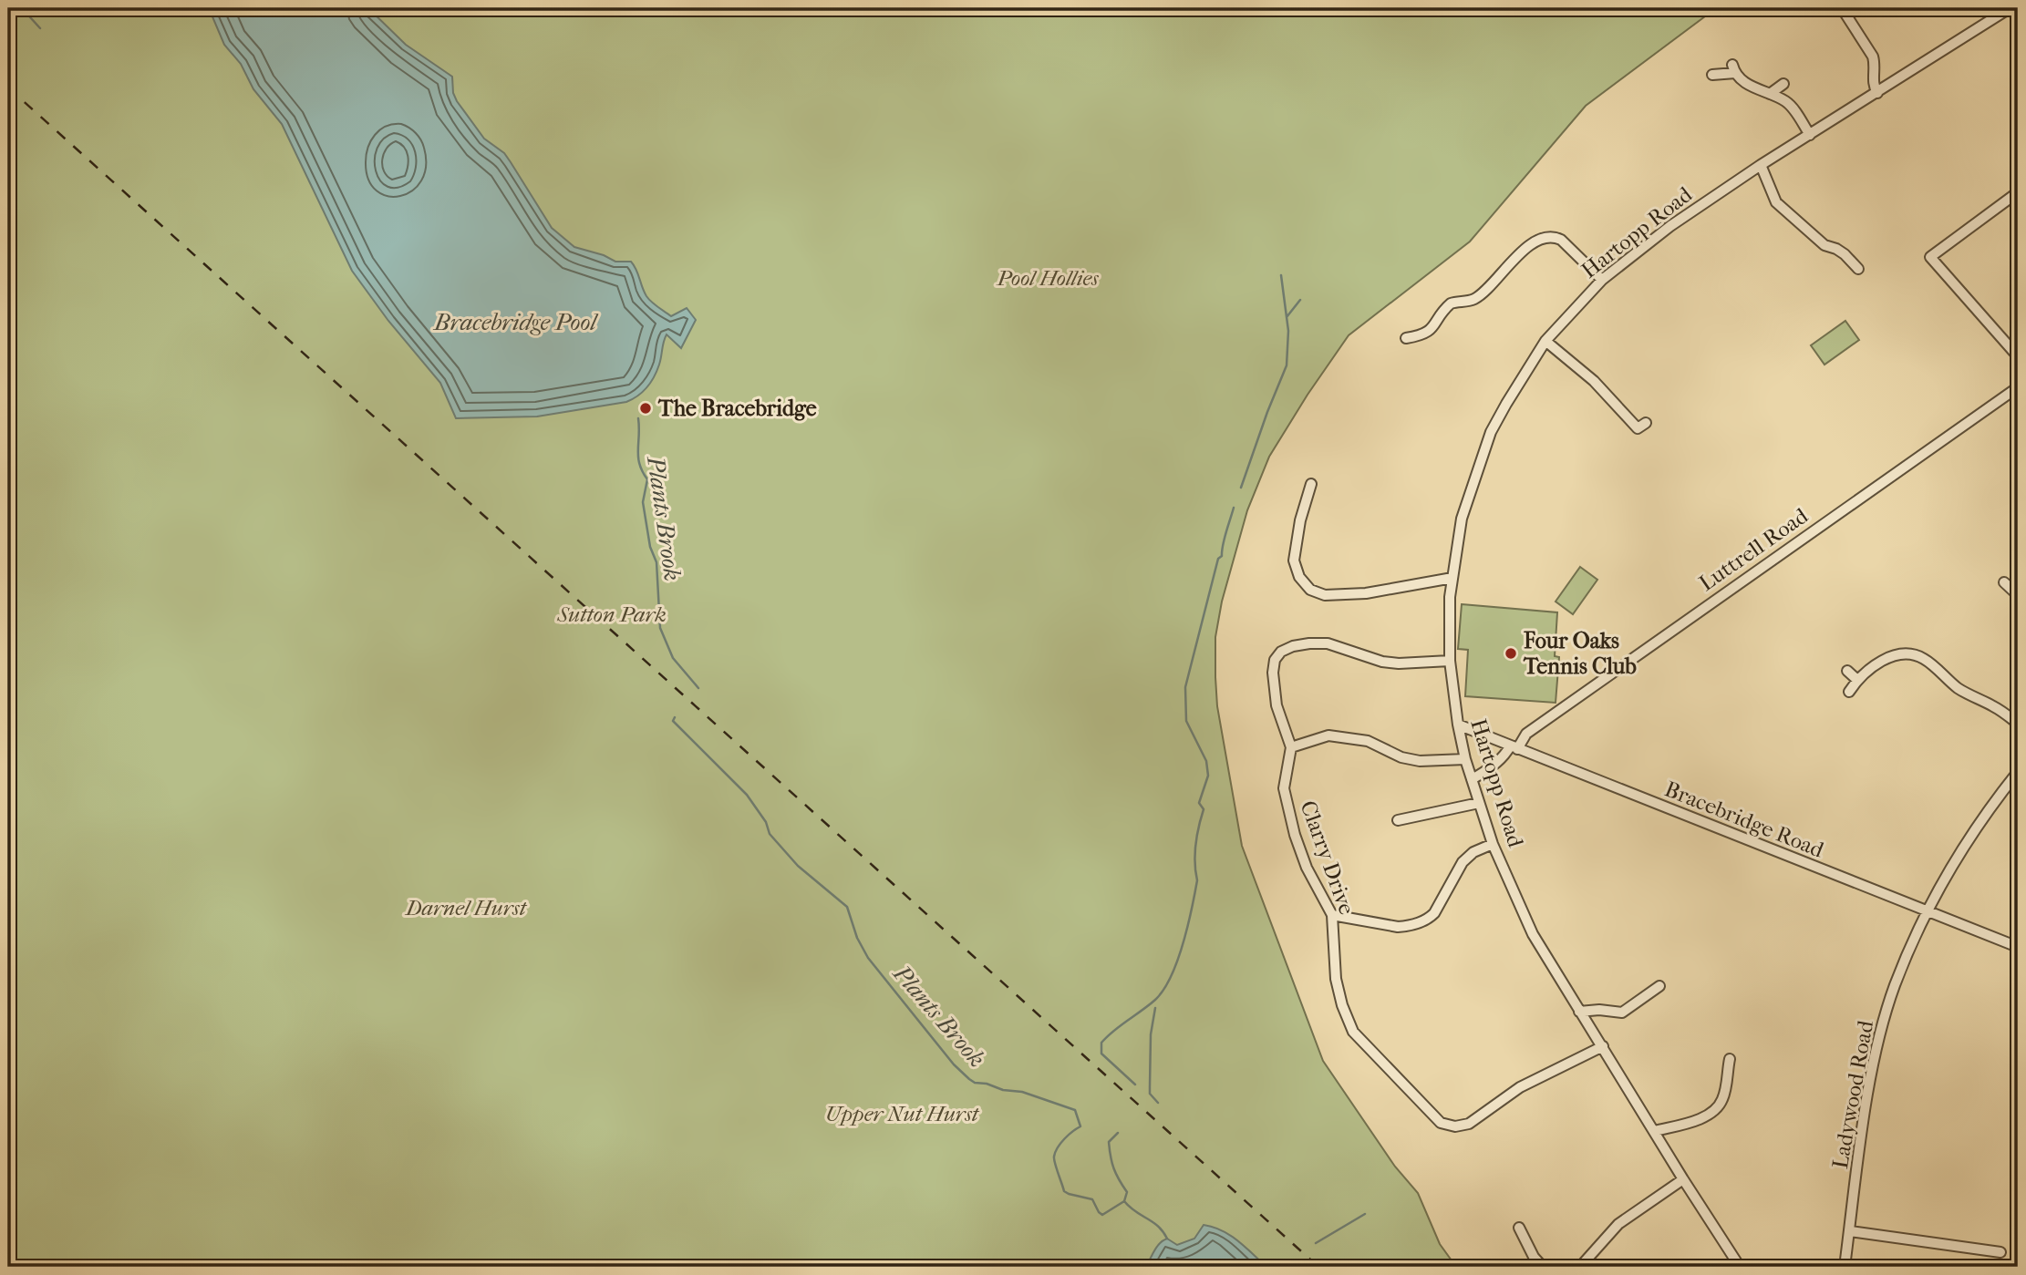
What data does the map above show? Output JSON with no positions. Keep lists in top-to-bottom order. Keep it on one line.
{"streets":{"street":["Hartopp Road","Luttrell Road","Bracebridge Road","Clarry Drive","Ladywood Road"]},"crossings":[["Hartopp Road","Luttrell Road"],["Hartopp Road","Bracebridge Road"],["Hartopp Road","Clarry Drive"],["Luttrell Road","Bracebridge Road"],["Bracebridge Road","Ladywood Road"]],"water":["Bracebridge Pool","Plants Brook"],"parks":["Pool Hollies","Sutton Park","Darnel Hurst","Upper Nut Hurst"],"places":["The Bracebridge","Four Oaks Tennis Club"]}
